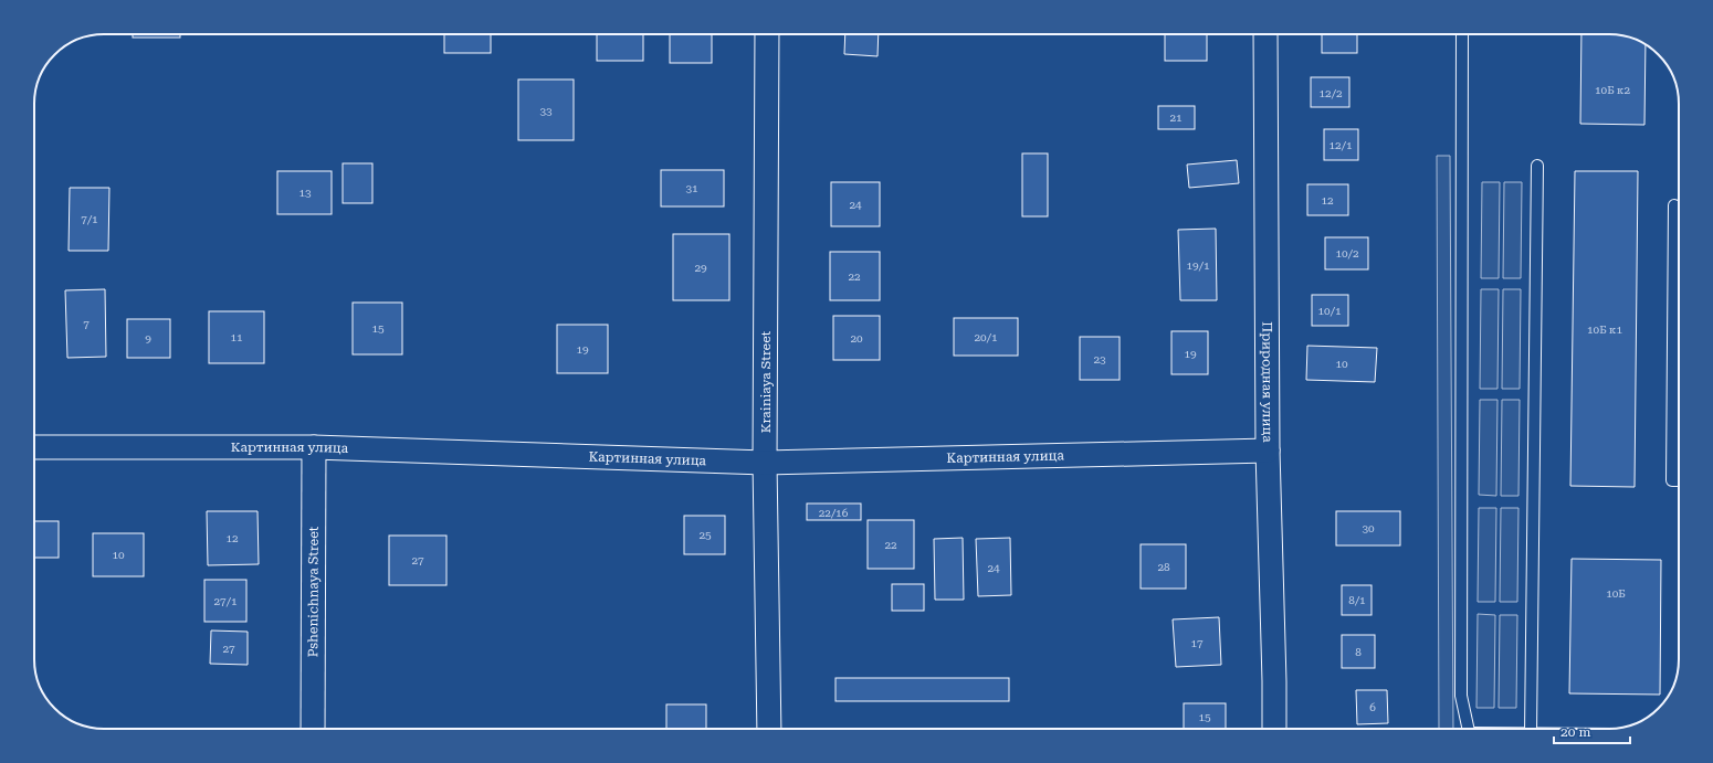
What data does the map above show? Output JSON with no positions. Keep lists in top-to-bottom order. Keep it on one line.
{"streets":{"street":["Krainiaya Street","Природная улица","Картинная улица","Pshenichnaya Street"]},"crossings":[["Krainiaya Street","Картинная улица"],["Природная улица","Картинная улица"],["Картинная улица","Pshenichnaya Street"]],"house_numbers":["10Б к2","12/2","33","21","12/1","31","13","12","24","7/1","10/2","19/1","29","22","10/1","7","15","10Б к1","11","20/1","9","20","19","19","23","10","22/16","30","25","12","22","10","27","28","24","10Б","8/1","27/1","17","27","8","6","15"],"scale_bar":"20 m"}
